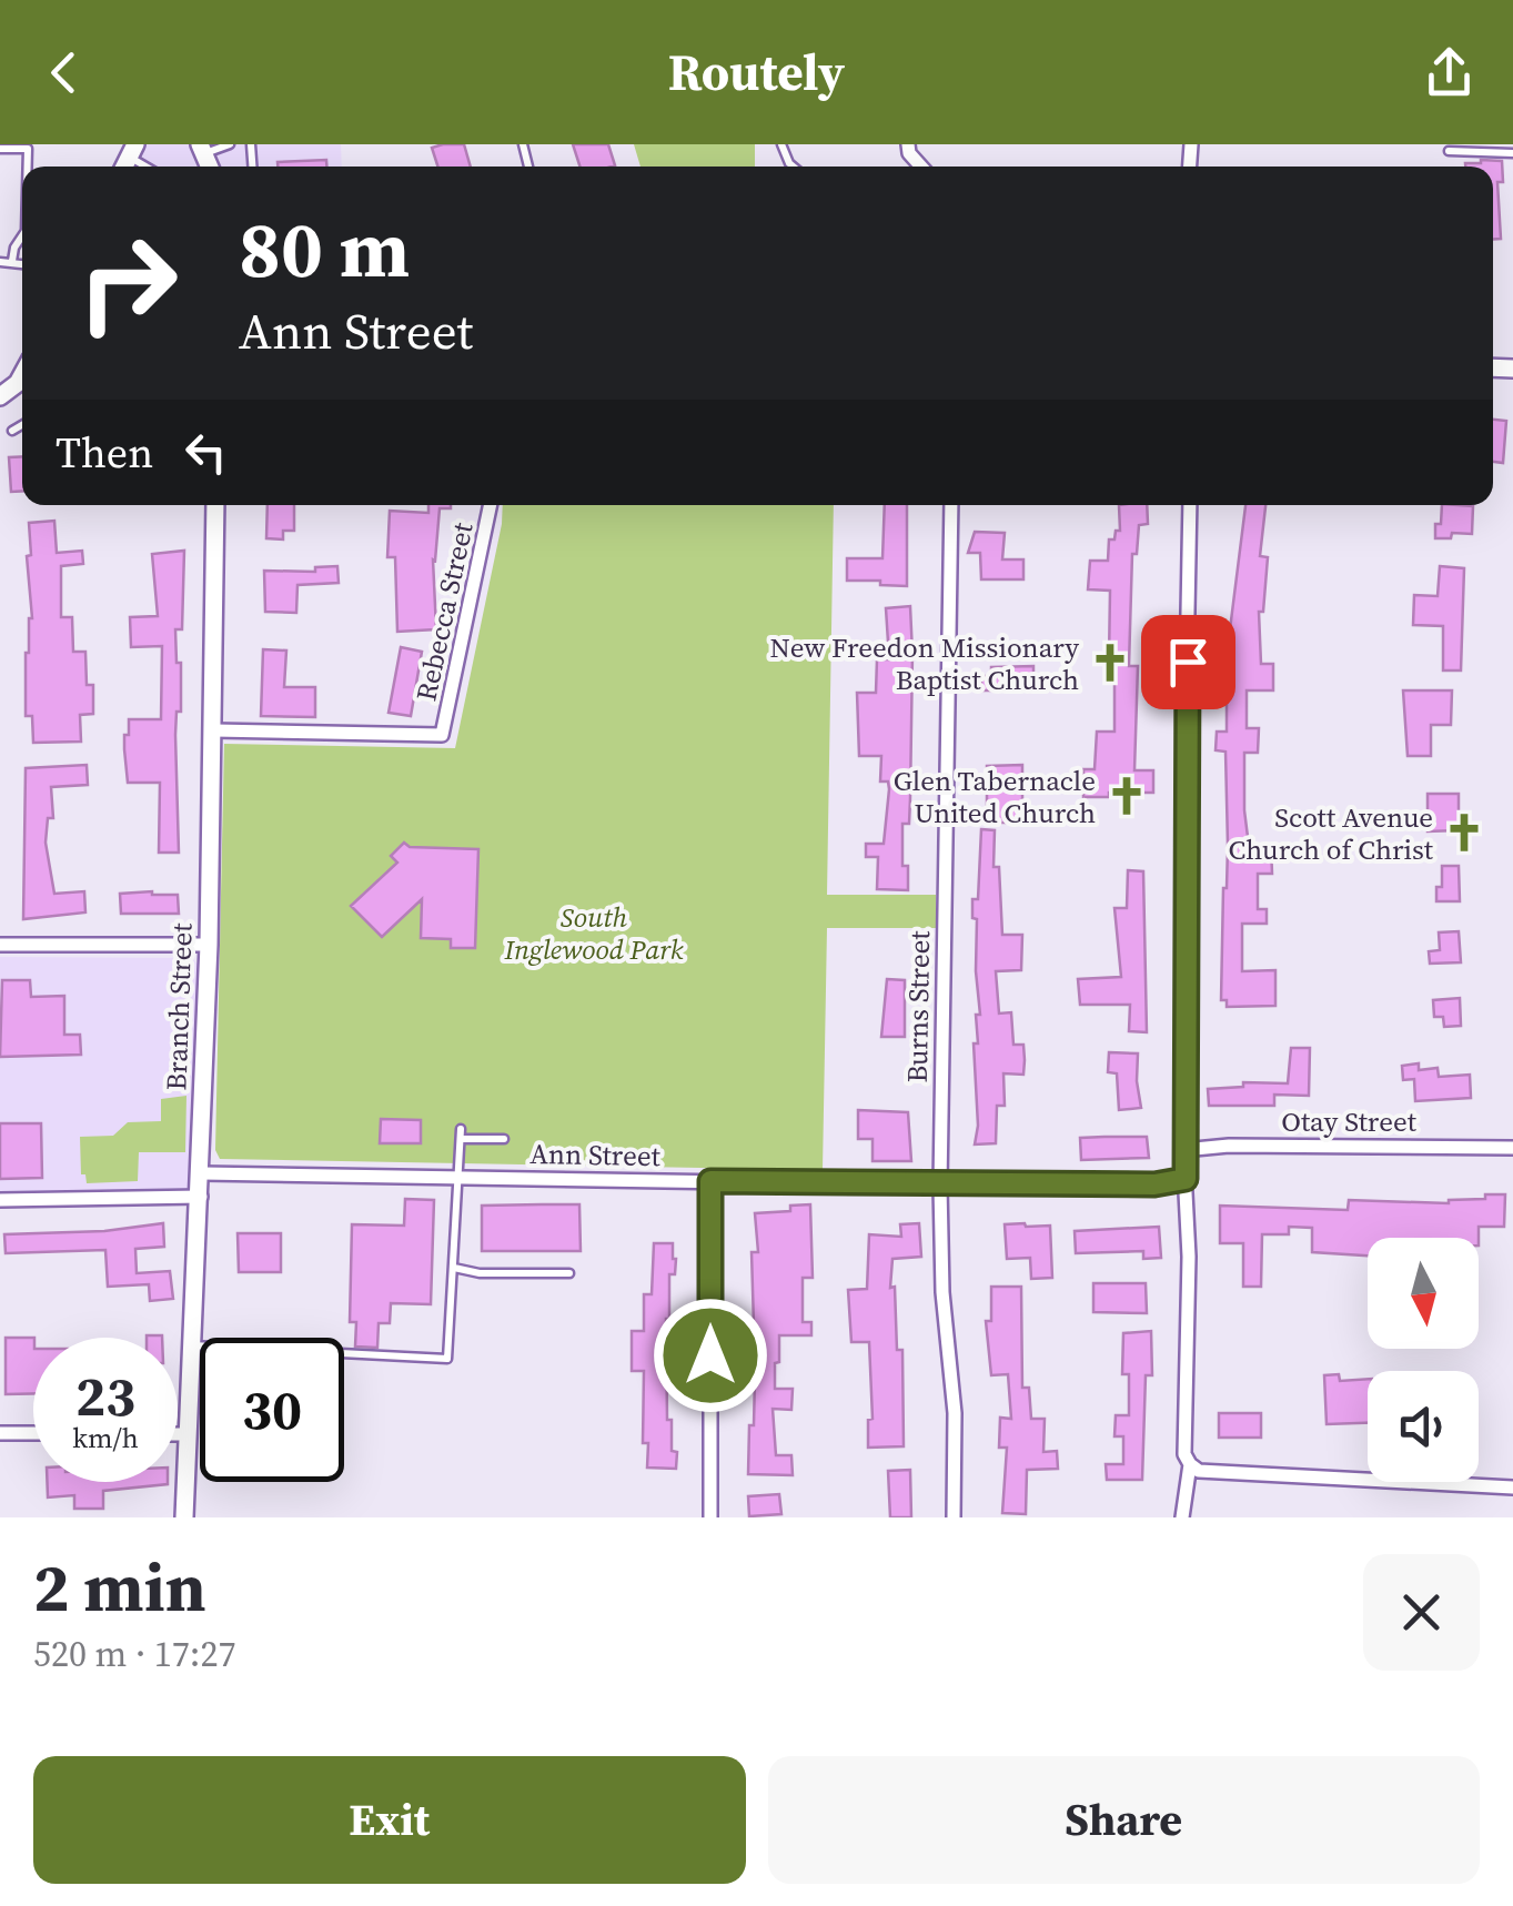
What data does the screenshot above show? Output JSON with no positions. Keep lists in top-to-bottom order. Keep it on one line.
{"streets":{"street":["Rebecca Street","Branch Street","Burns Street","Otay Street","Ann Street"]},"crossings":[["Rebecca Street","Branch Street"],["Branch Street","Ann Street"],["Burns Street","Ann Street"]],"parks":["South Inglewood Park"],"places":{"church":["New Freedon Missionary Baptist Church","Glen Tabernacle United Church","Scott Avenue Church of Christ"]},"north":"bottom","page":{"header":"Routely","turn":["80 m","Ann Street"],"then":"Then","speed":"23 km/h","limit":"30","heading":["2 min","520 m · 17:27"],"buttons":["Exit","Share"]}}
